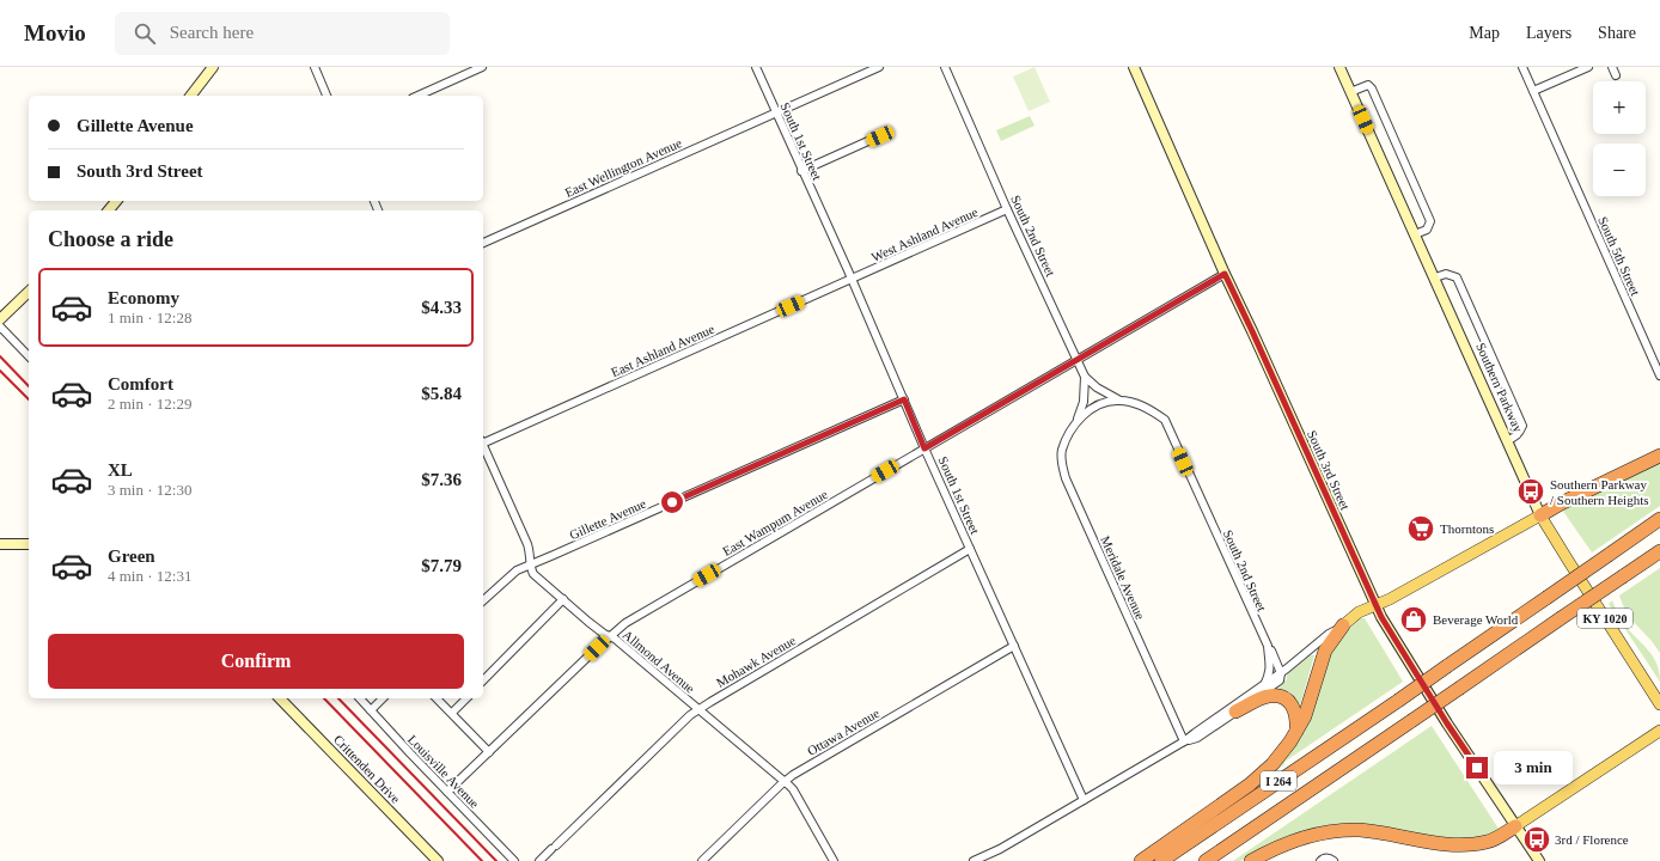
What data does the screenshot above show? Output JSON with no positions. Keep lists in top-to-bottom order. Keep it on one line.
{"streets":{"highway":["I 264"],"main road":["Southern Parkway","South 3rd Street","KY 1020","Crittenden Drive"],"street":["South 1st Street","East Wellington Avenue","West Ashland Avenue","South 2nd Street","South 5th Street","East Ashland Avenue","Gillette Avenue","East Wampum Avenue","Meridale Avenue","Allmond Avenue","Mohawk Avenue","Ottawa Avenue","Louisville Avenue"]},"crossings":[["South 1st Street","East Wellington Avenue"],["South 1st Street","West Ashland Avenue"],["South 1st Street","East Ashland Avenue"],["South 1st Street","Gillette Avenue"],["South 1st Street","East Wampum Avenue"],["South 1st Street","Mohawk Avenue"],["South 1st Street","Ottawa Avenue"],["West Ashland Avenue","South 2nd Street"],["West Ashland Avenue","East Ashland Avenue"],["South 2nd Street","East Wampum Avenue"],["South 2nd Street","Meridale Avenue"],["South 3rd Street","East Wampum Avenue"],["Gillette Avenue","Allmond Avenue"],["East Wampum Avenue","Allmond Avenue"],["East Wampum Avenue","Louisville Avenue"],["Allmond Avenue","Mohawk Avenue"],["Allmond Avenue","Ottawa Avenue"]],"places":{"bus stop":["Southern Parkway / Southern Heights","3rd / Florence"],"supermarket":["Thorntons"],"shop":["Beverage World"]},"page":{"header":"Movio","search":"Search here","nav":["Map","Layers","Share"],"map_buttons":["+","−"],"banner":["Gillette Avenue","South 3rd Street"],"heading":"Choose a ride","list":[{"name":"Economy","note":"1 min · 12:28","value":"$4.33"},{"name":"Comfort","note":"2 min · 12:29","value":"$5.84"},{"name":"XL","note":"3 min · 12:30","value":"$7.36"},{"name":"Green","note":"4 min · 12:31","value":"$7.79"}],"buttons":"Confirm","bubble":"3 min"}}
